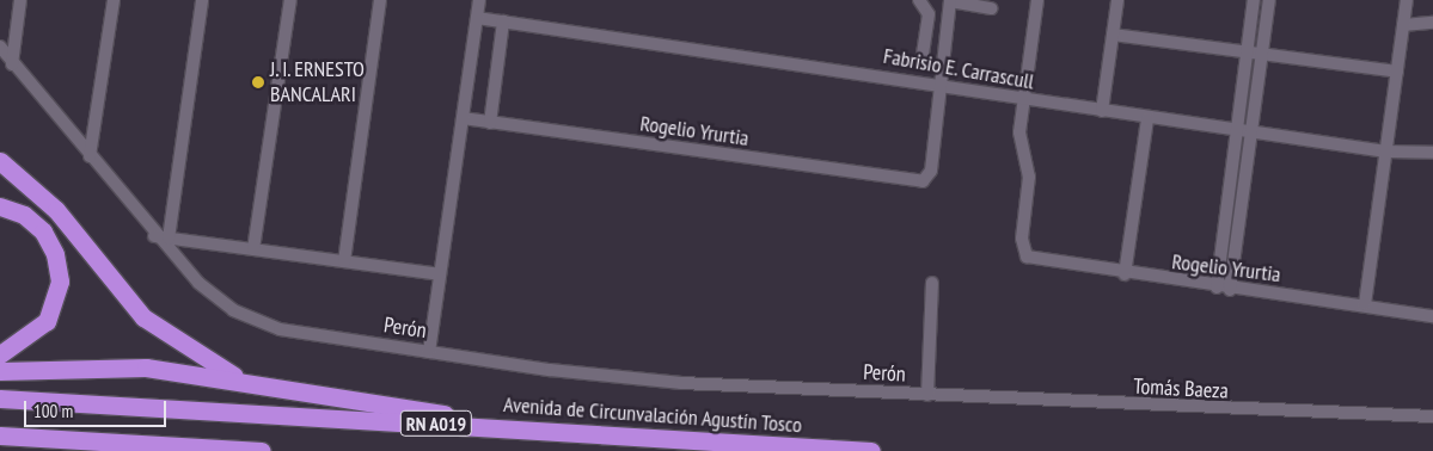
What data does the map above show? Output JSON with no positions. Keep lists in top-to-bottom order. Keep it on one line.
{"streets":{"highway":["Avenida de Circunvalación Agustín Tosco","RN A019"],"street":["Fabrisio E. Carrascull","Rogelio Yrurtia","Perón","Tomás Baeza"]},"crossings":[["Fabrisio E. Carrascull","Rogelio Yrurtia"],["Perón","Tomás Baeza"]],"places":["J. I. ERNESTO BANCALARI"],"scale_bar":"100 m"}
